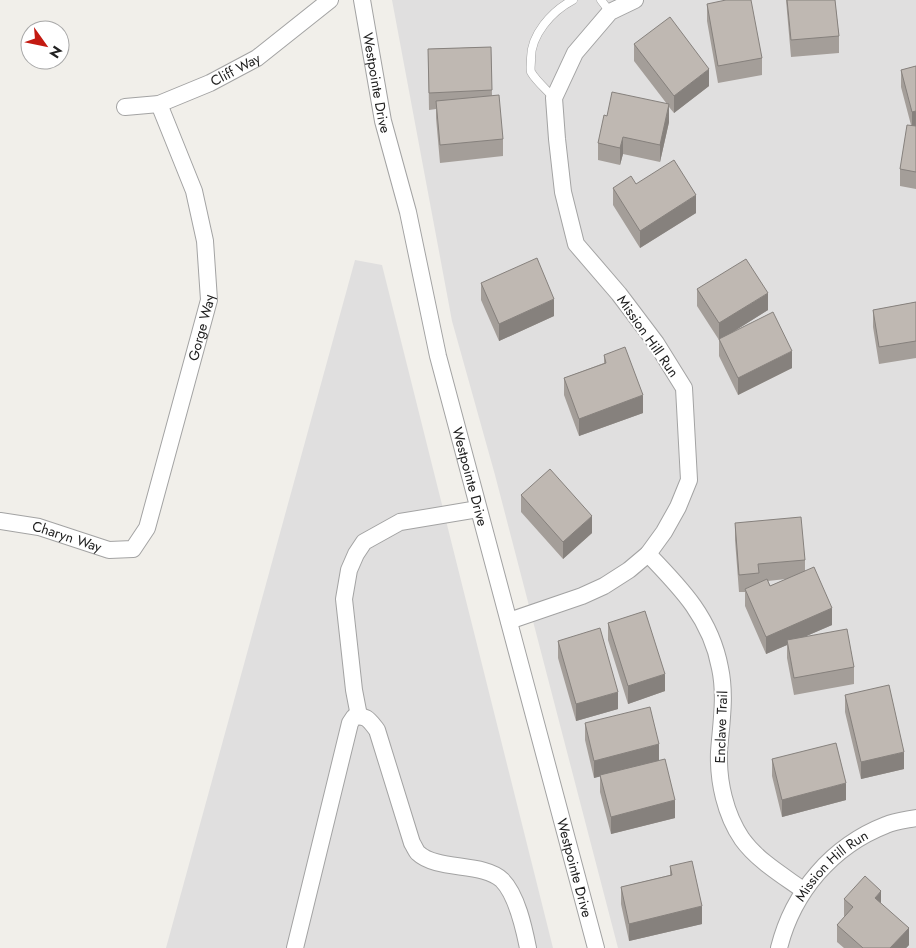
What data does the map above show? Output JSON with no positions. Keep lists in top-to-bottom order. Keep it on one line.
{"streets":{"street":["Cliff Way","Westpointe Drive","Gorge Way","Mission Hill Run","Charyn Way","Enclave Trail"]},"crossings":[["Cliff Way","Gorge Way"],["Westpointe Drive","Mission Hill Run"],["Gorge Way","Charyn Way"],["Mission Hill Run","Enclave Trail"]],"north":"bottom right"}
